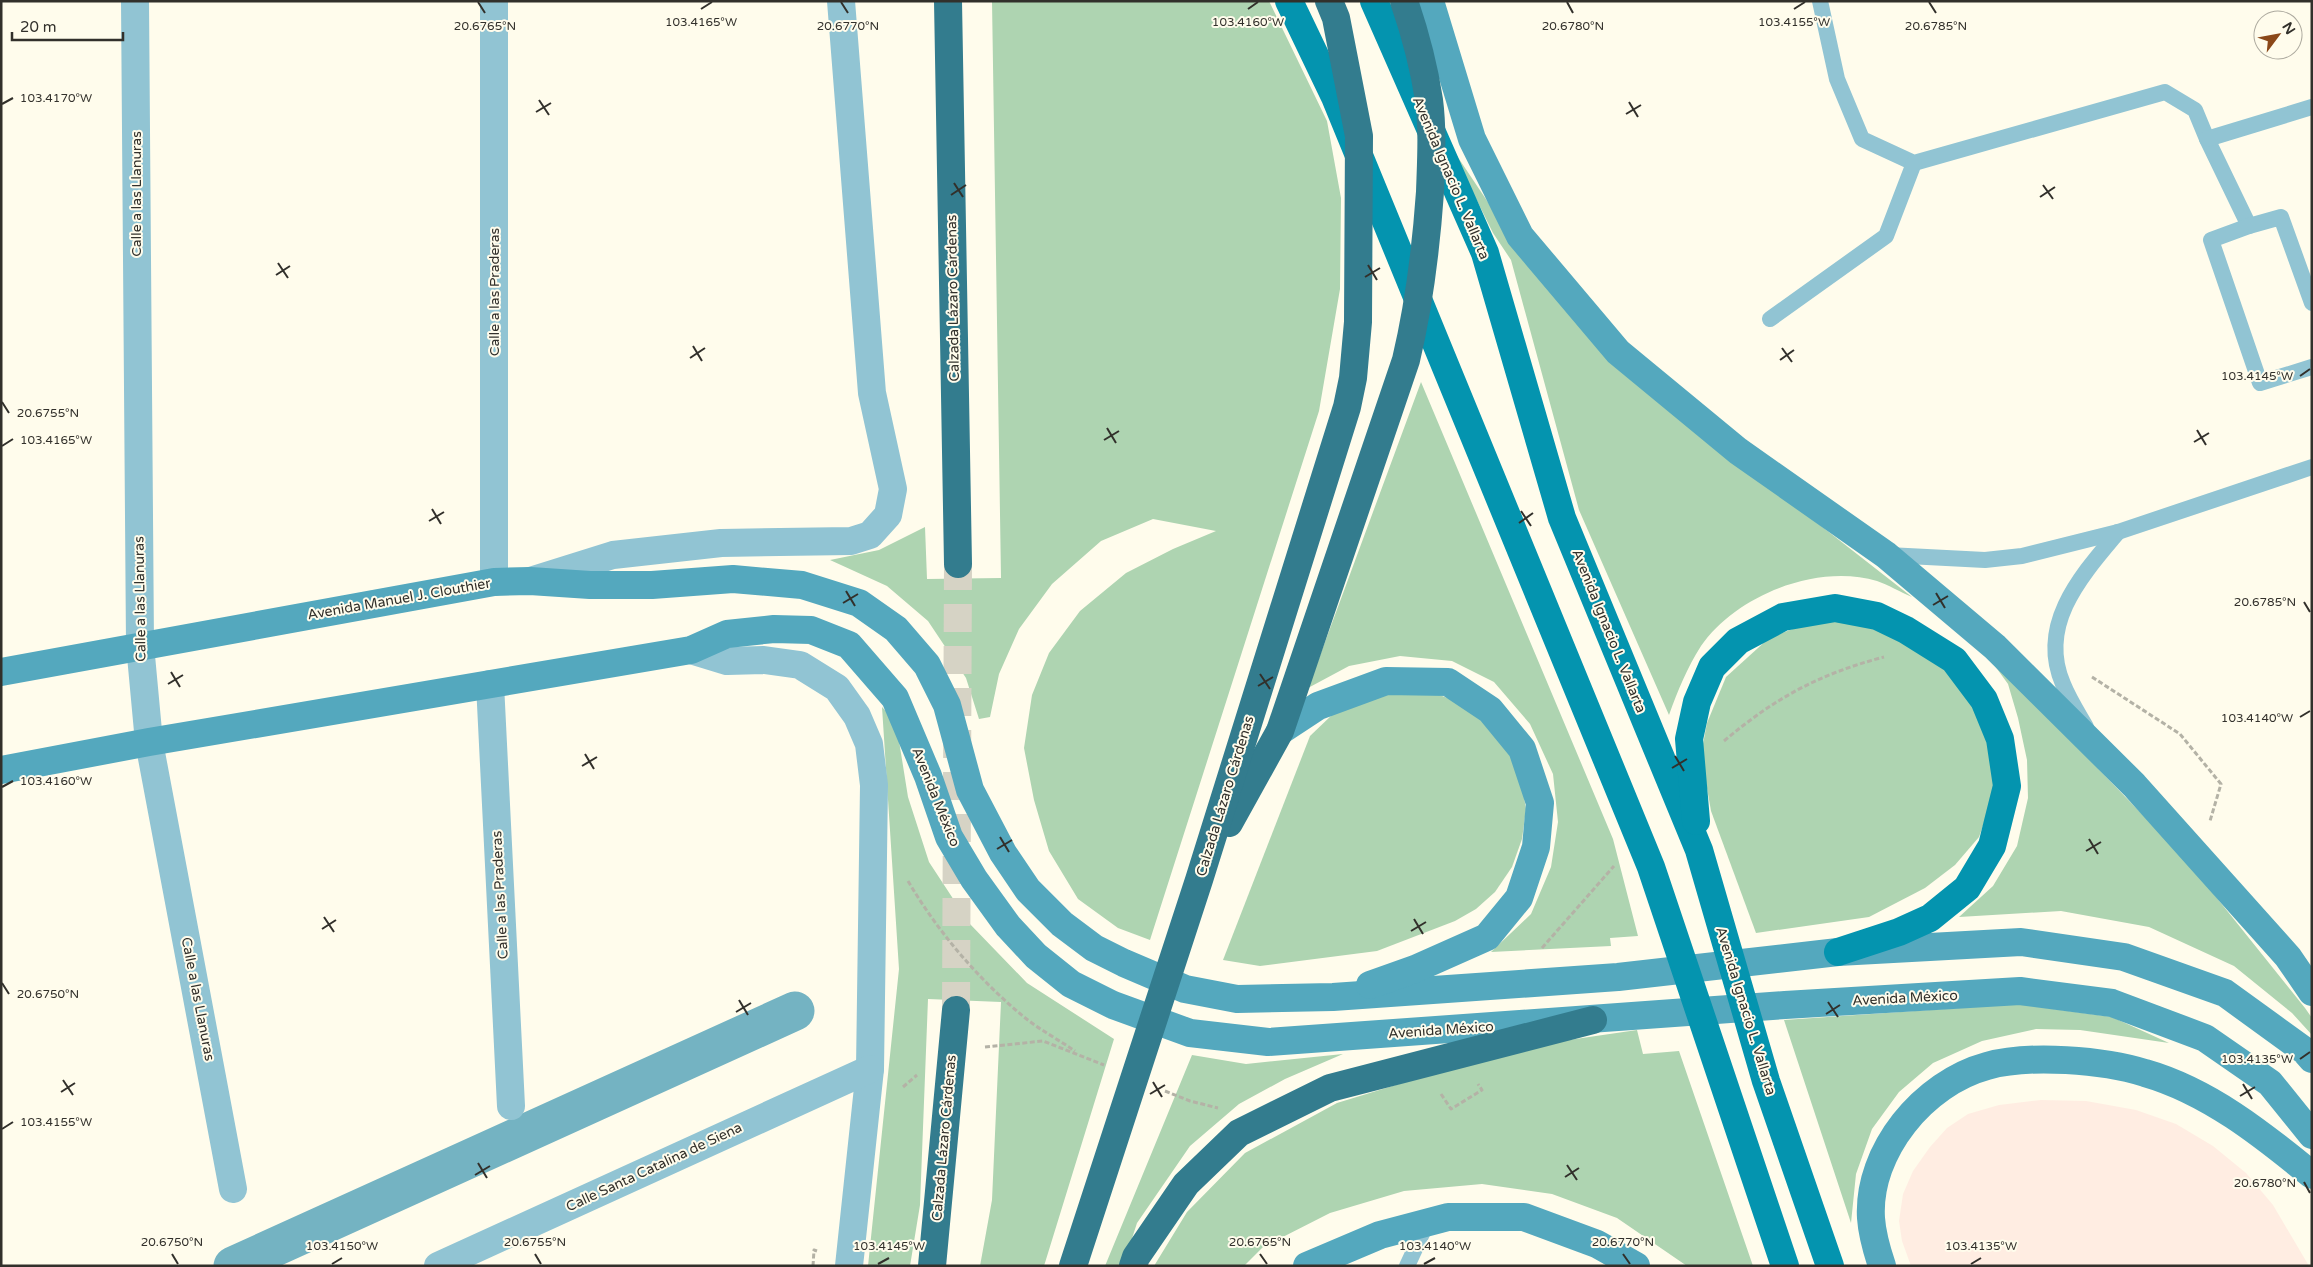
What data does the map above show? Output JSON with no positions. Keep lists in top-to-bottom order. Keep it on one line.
{"streets":{"highway":["Calzada Lázaro Cárdenas"],"main road":["Avenida Ignacio L. Vallarta","Avenida Manuel J. Clouthier","Avenida México"],"street":["Calle a las Llanuras","Calle a las Praderas","Calle Santa Catalina de Siena"]},"crossings":[["Calle a las Llanuras","Avenida Manuel J. Clouthier"],["Calle a las Praderas","Avenida Manuel J. Clouthier"]],"scale_bar":"20 m","north":"top right","coordinates":["103.4165°W","103.4160°W","103.4155°W","20.6765°N","20.6770°N","20.6780°N","20.6785°N","103.4170°W","103.4145°W","20.6755°N","103.4140°W","20.6750°N","103.4135°W","103.4150°W"]}
